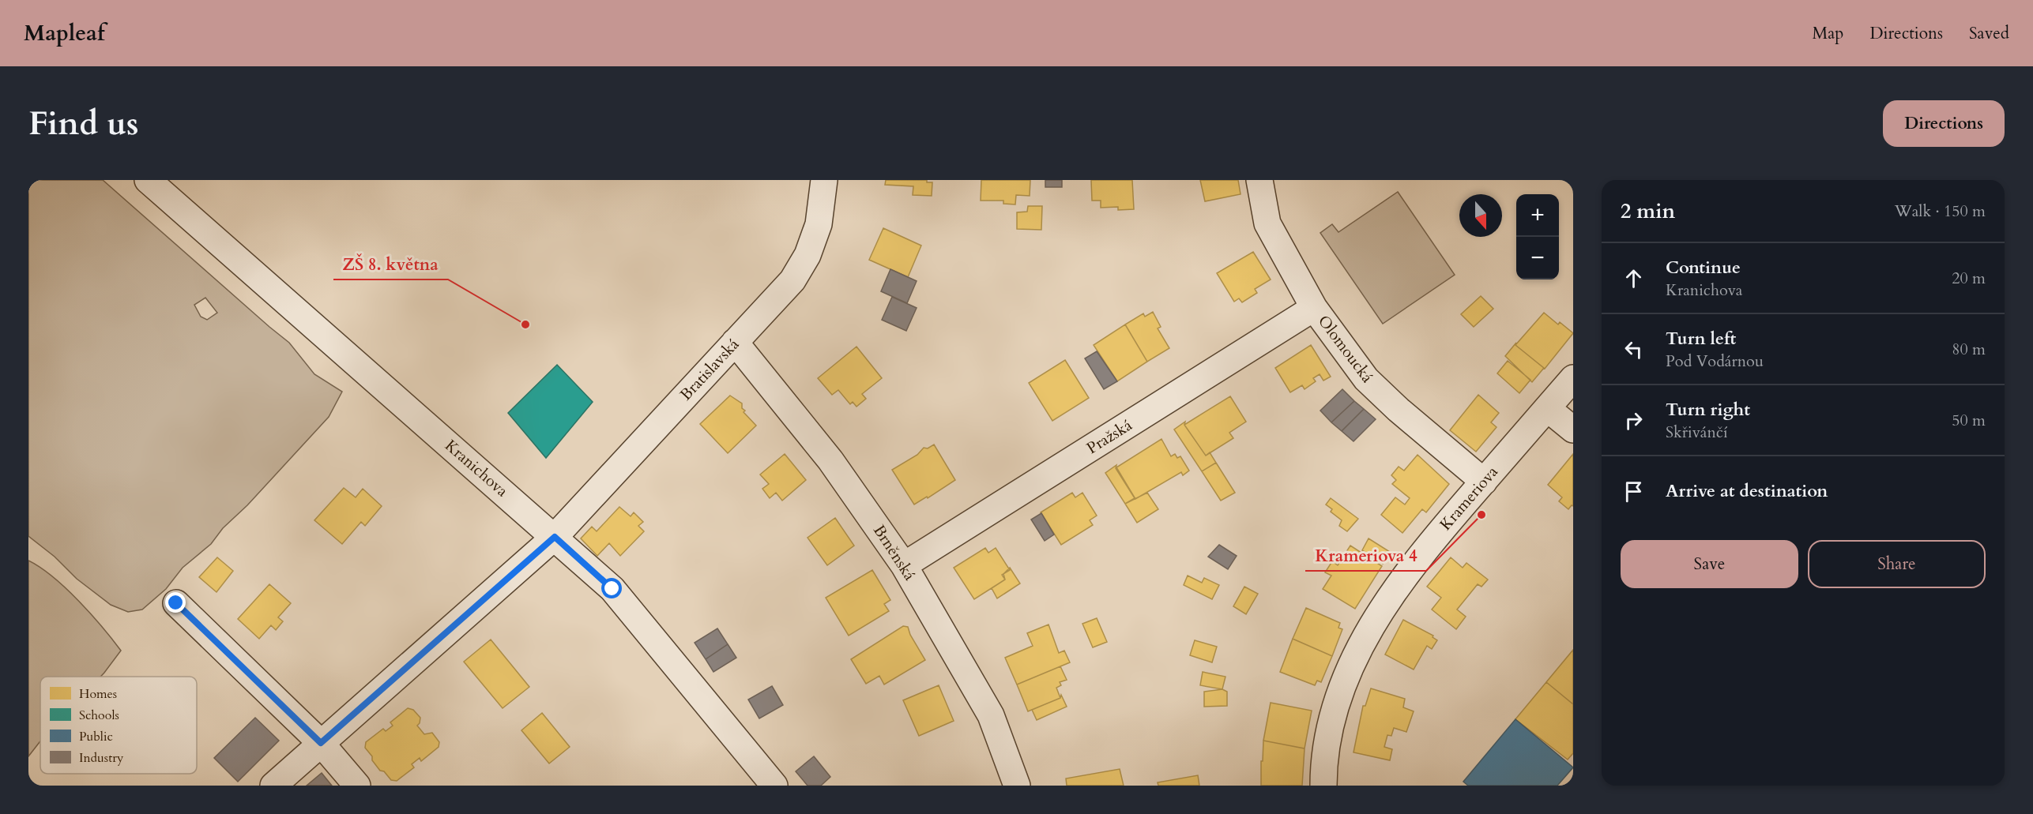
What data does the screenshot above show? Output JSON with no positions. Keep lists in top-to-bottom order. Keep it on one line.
{"streets":{"street":["Olomoucká","Bratislavská","Pražská","Kranichova","Krameriova","Brněnská"]},"crossings":[["Olomoucká","Pražská"],["Olomoucká","Krameriova"],["Bratislavská","Kranichova"],["Bratislavská","Brněnská"],["Pražská","Brněnská"]],"places":["ZŠ 8. května","Krameriova 4"],"legend":["Homes","Schools","Public","Industry"],"north":"bottom","page":{"header":"Mapleaf","nav":["Map","Directions","Saved"],"buttons":["Directions",["Save","Share"]],"title":"Find us","heading":["2 min","Walk · 150 m"],"map_buttons":["+","−"],"list":[["Continue","Kranichova","20 m"],["Turn left","Pod Vodárnou","80 m"],["Turn right","Skřivánčí","50 m"],"Arrive at destination"]}}
